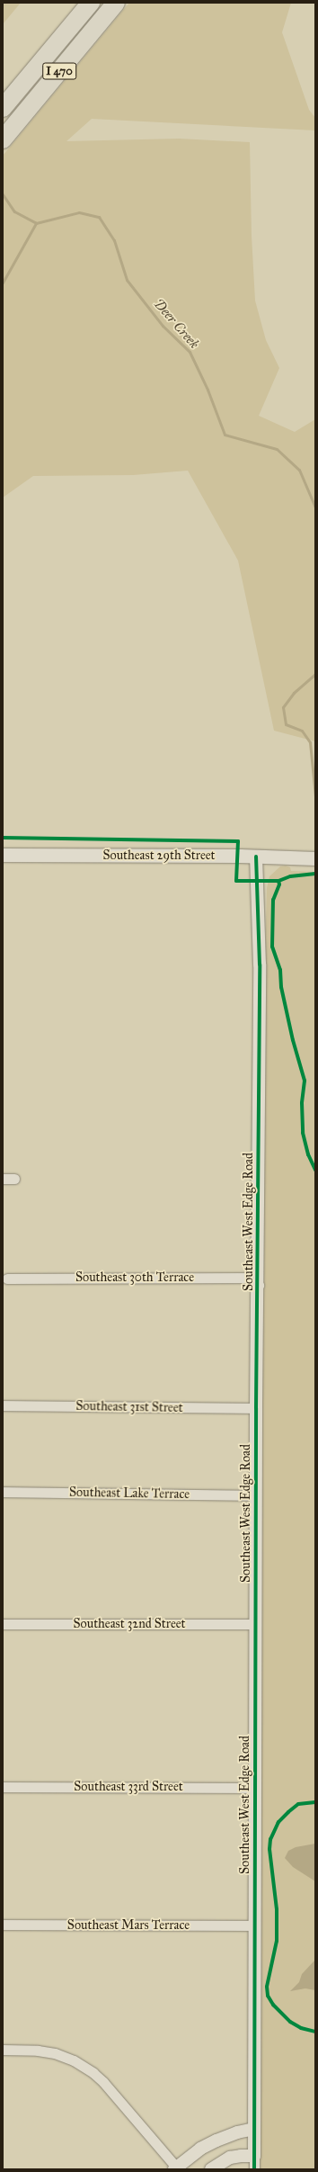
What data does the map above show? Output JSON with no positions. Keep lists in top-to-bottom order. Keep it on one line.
{"streets":{"highway":["I 470"],"main road":["Southeast 29th Street"],"street":["Southeast West Edge Road","Southeast 30th Terrace","Southeast 31st Street","Southeast Lake Terrace","Southeast 32nd Street","Southeast 33rd Street","Southeast Mars Terrace"]},"crossings":[["Southeast 29th Street","Southeast West Edge Road"],["Southeast West Edge Road","Southeast 30th Terrace"],["Southeast West Edge Road","Southeast 31st Street"],["Southeast West Edge Road","Southeast Lake Terrace"],["Southeast West Edge Road","Southeast 32nd Street"],["Southeast West Edge Road","Southeast 33rd Street"],["Southeast West Edge Road","Southeast Mars Terrace"]],"water":["Deer Creek"]}
